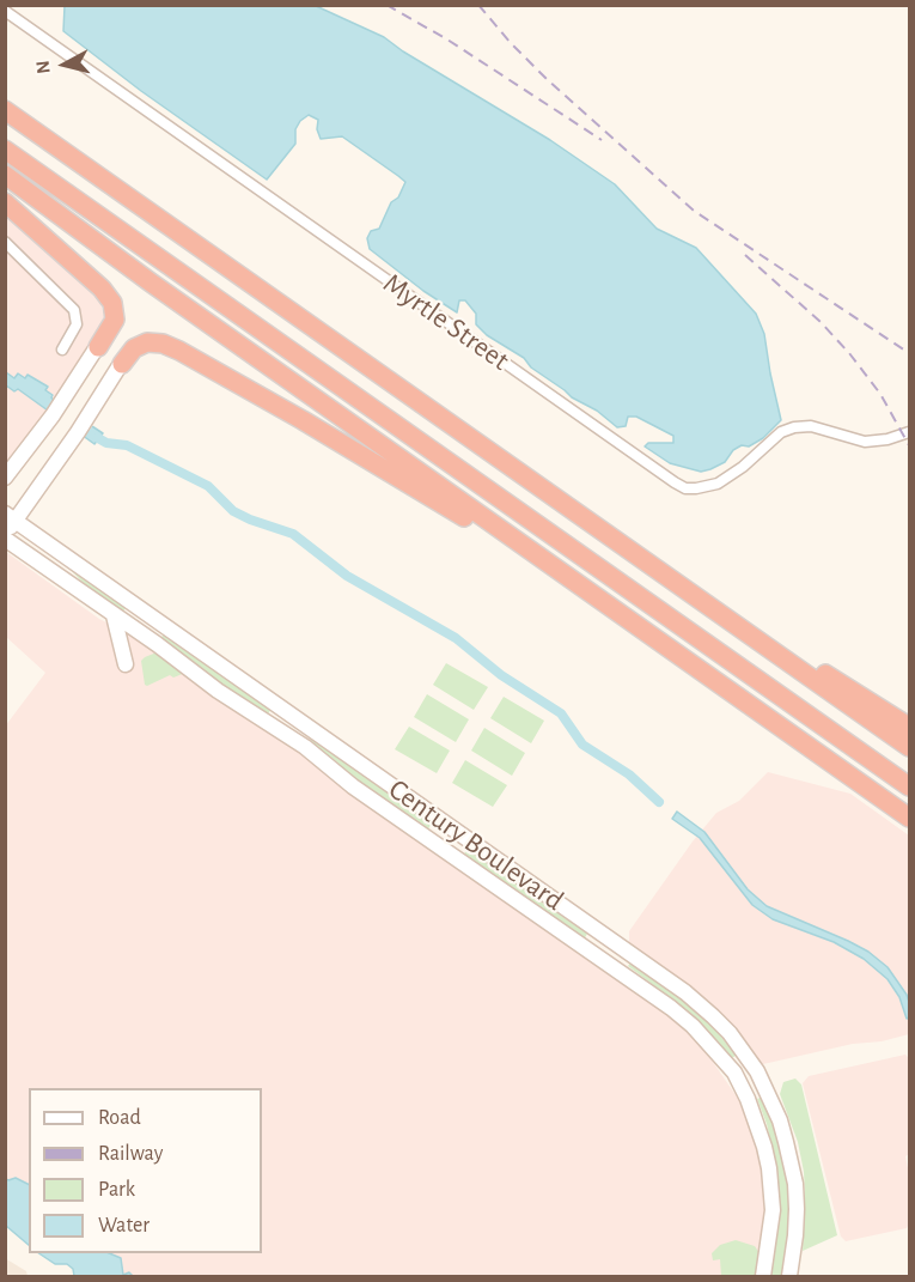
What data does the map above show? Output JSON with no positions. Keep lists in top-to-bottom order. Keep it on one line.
{"streets":{"main road":["Century Boulevard"],"street":["Myrtle Street"]},"legend":["Road","Railway","Park","Water"],"north":"left"}
